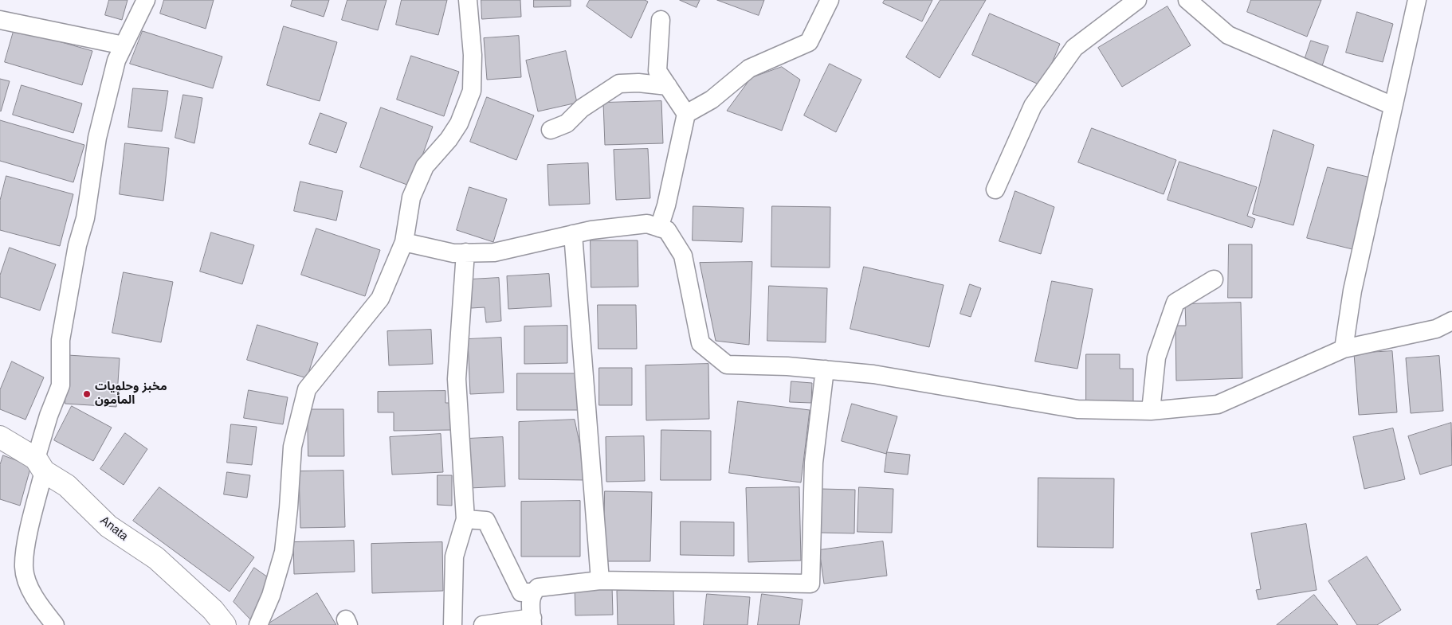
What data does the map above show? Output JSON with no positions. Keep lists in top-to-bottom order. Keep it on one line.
{"streets":{"street":["Anata"]},"places":["مخبز وحلويات المأمون"]}
